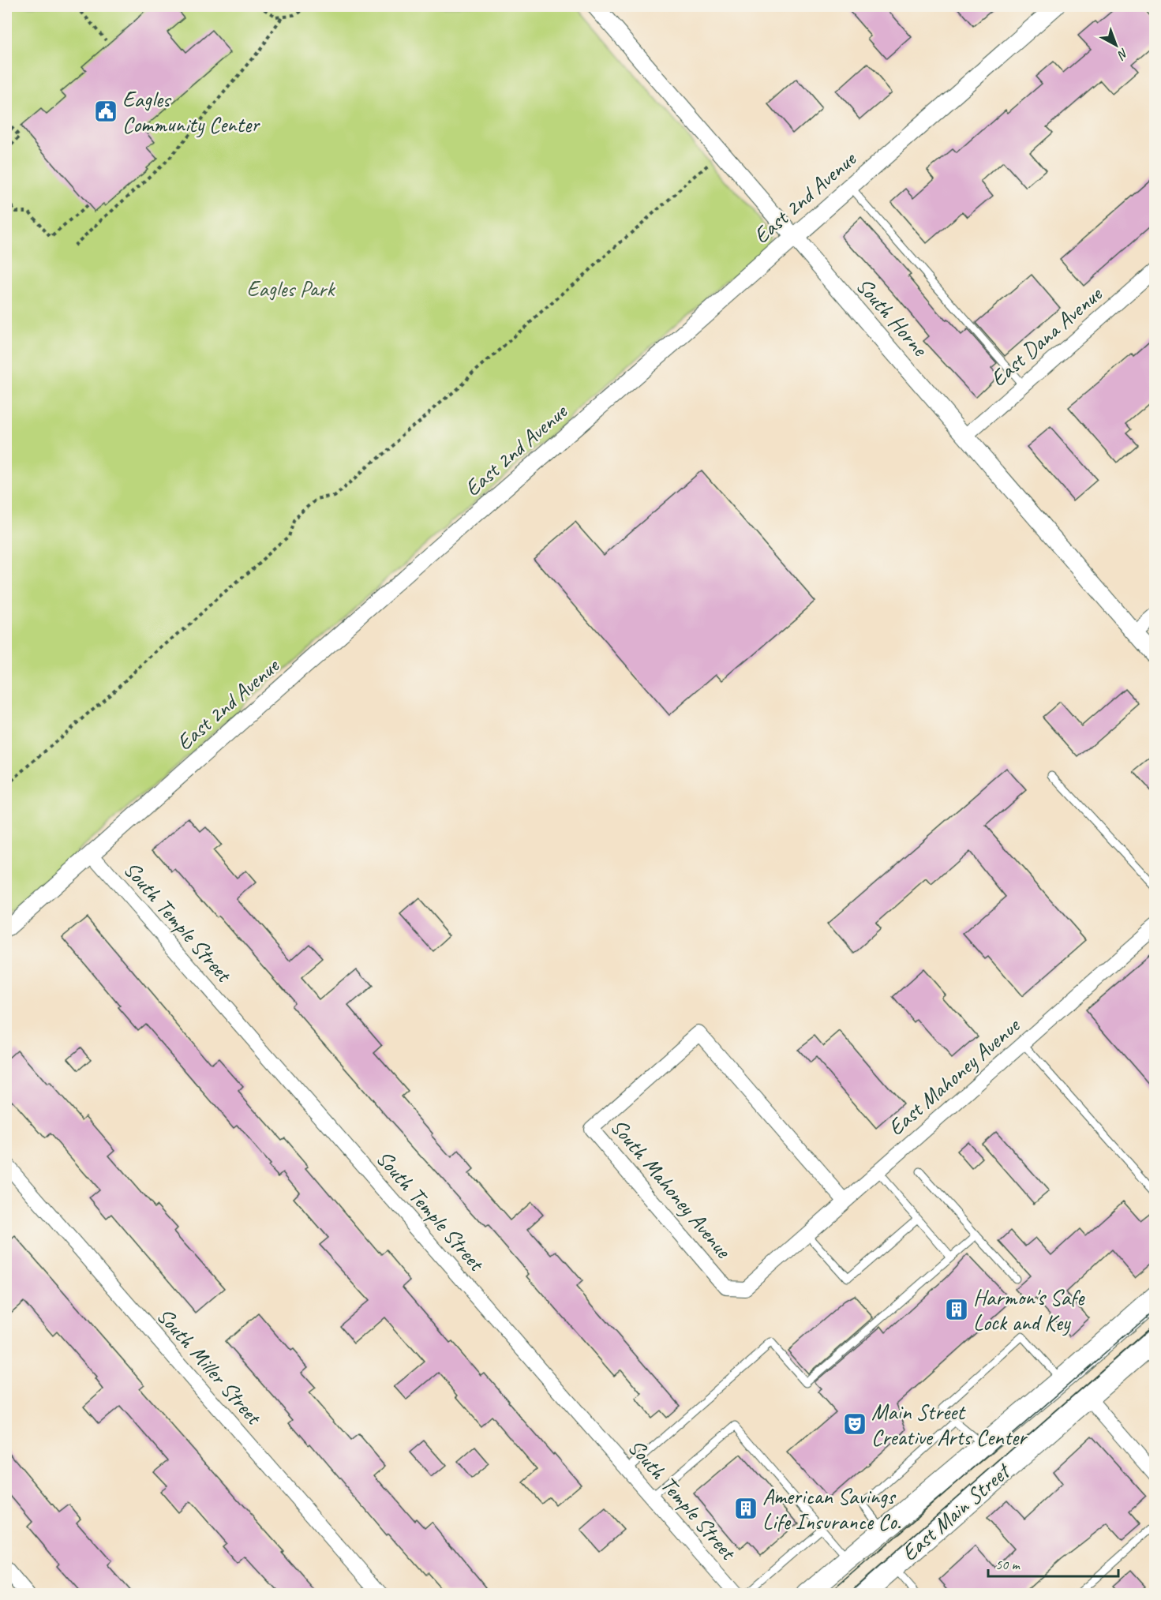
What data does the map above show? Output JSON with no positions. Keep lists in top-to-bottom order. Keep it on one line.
{"streets":{"main road":["East Main Street"],"street":["East 2nd Avenue","South Horne","East Dana Avenue","South Temple Street","East Mahoney Avenue","South Mahoney Avenue","South Miller Street"]},"crossings":[["East 2nd Avenue","South Horne"],["East 2nd Avenue","South Temple Street"],["South Horne","East Dana Avenue"],["East Mahoney Avenue","South Mahoney Avenue"]],"parks":["Eagles Park"],"places":{"public building":["Eagles Community Center"],"building":["Harmon's Safe Lock and Key","American Savings Life Insurance Co."],"theatre":["Main Street Creative Arts Center"]},"scale_bar":"50 m","north":"bottom right"}
